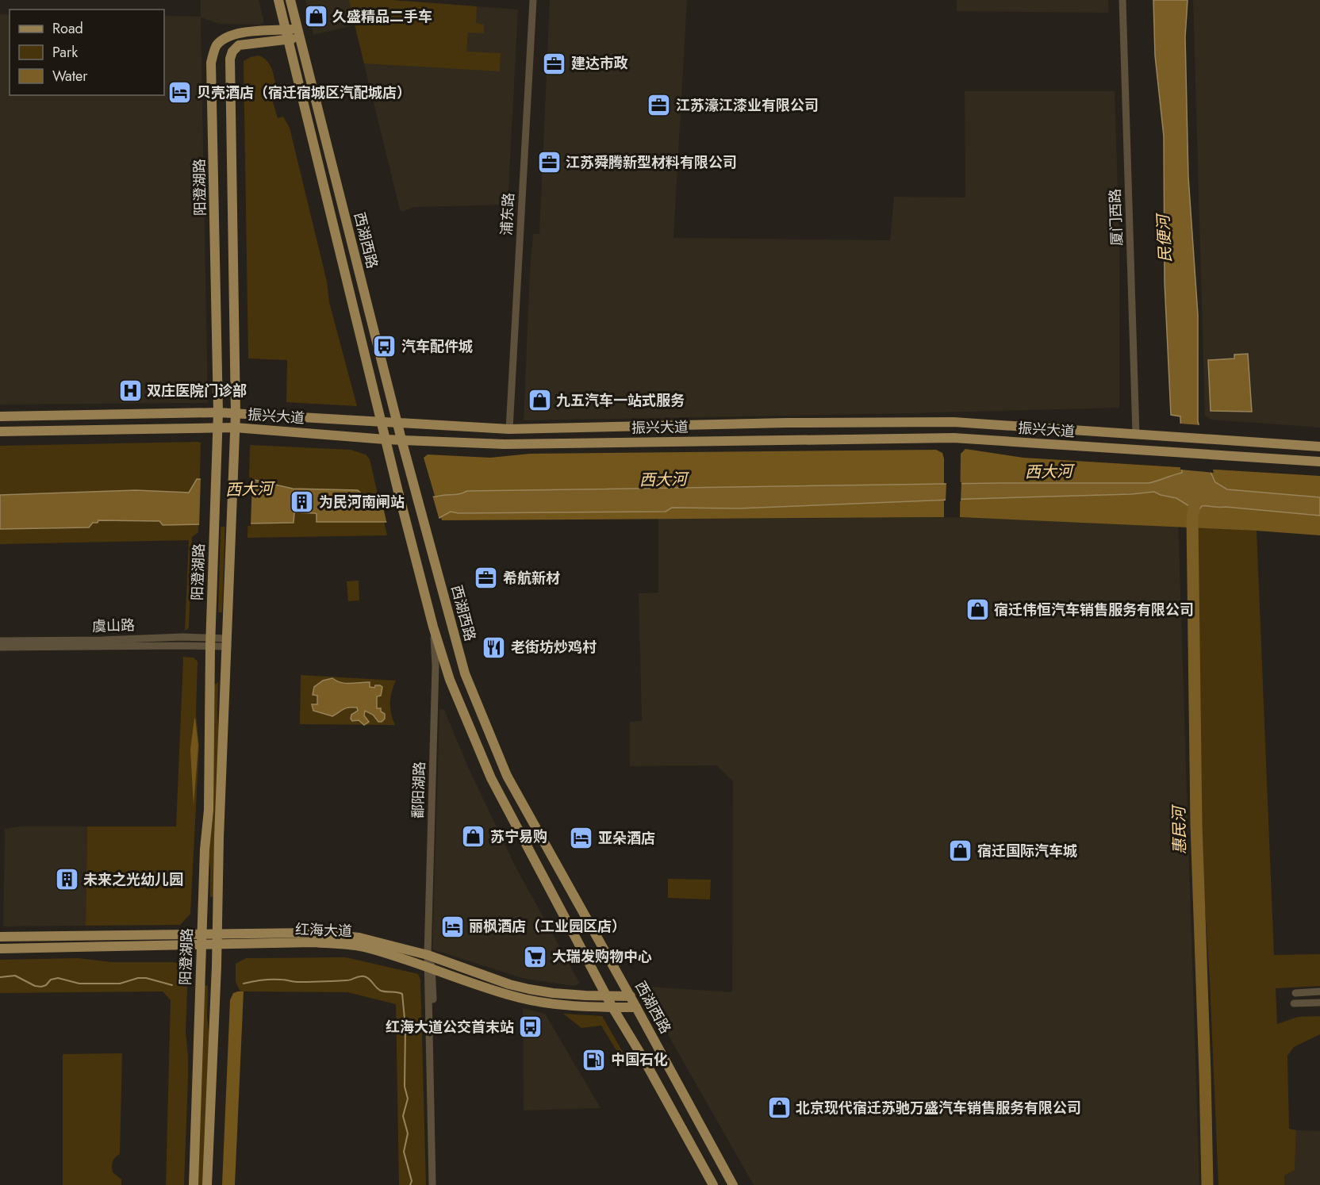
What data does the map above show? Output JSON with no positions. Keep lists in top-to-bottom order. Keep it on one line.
{"streets":{"main road":["阳澄湖路","西湖西路","振兴大道","红海大道"],"street":["浦东路","厦门西路","虞山路","鄱阳湖路"]},"crossings":[["阳澄湖路","西湖西路"],["阳澄湖路","振兴大道"],["阳澄湖路","虞山路"],["阳澄湖路","红海大道"],["浦东路","振兴大道"],["厦门西路","振兴大道"],["西湖西路","振兴大道"],["西湖西路","鄱阳湖路"],["西湖西路","红海大道"],["鄱阳湖路","红海大道"]],"water":["民便河","西大河","惠民河"],"places":{"shop":["久盛精品二手车","九五汽车一站式服务","宿迁伟恒汽车销售服务有限公司","苏宁易购","宿迁国际汽车城","北京现代宿迁苏驰万盛汽车销售服务有限公司"],"office":["建达市政","江苏濠江漆业有限公司","江苏舜腾新型材料有限公司","希航新材"],"hotel":["贝壳酒店（宿迁宿城区汽配城店）","亚朵酒店","丽枫酒店（工业园区店）"],"bus stop":["汽车配件城","红海大道公交首末站"],"hospital":["双庄医院门诊部"],"building":["为民河南闸站","未来之光幼儿园"],"restaurant":["老街坊炒鸡村"],"supermarket":["大瑞发购物中心"],"fuel station":["中国石化"]},"legend":["Road","Park","Water"]}
